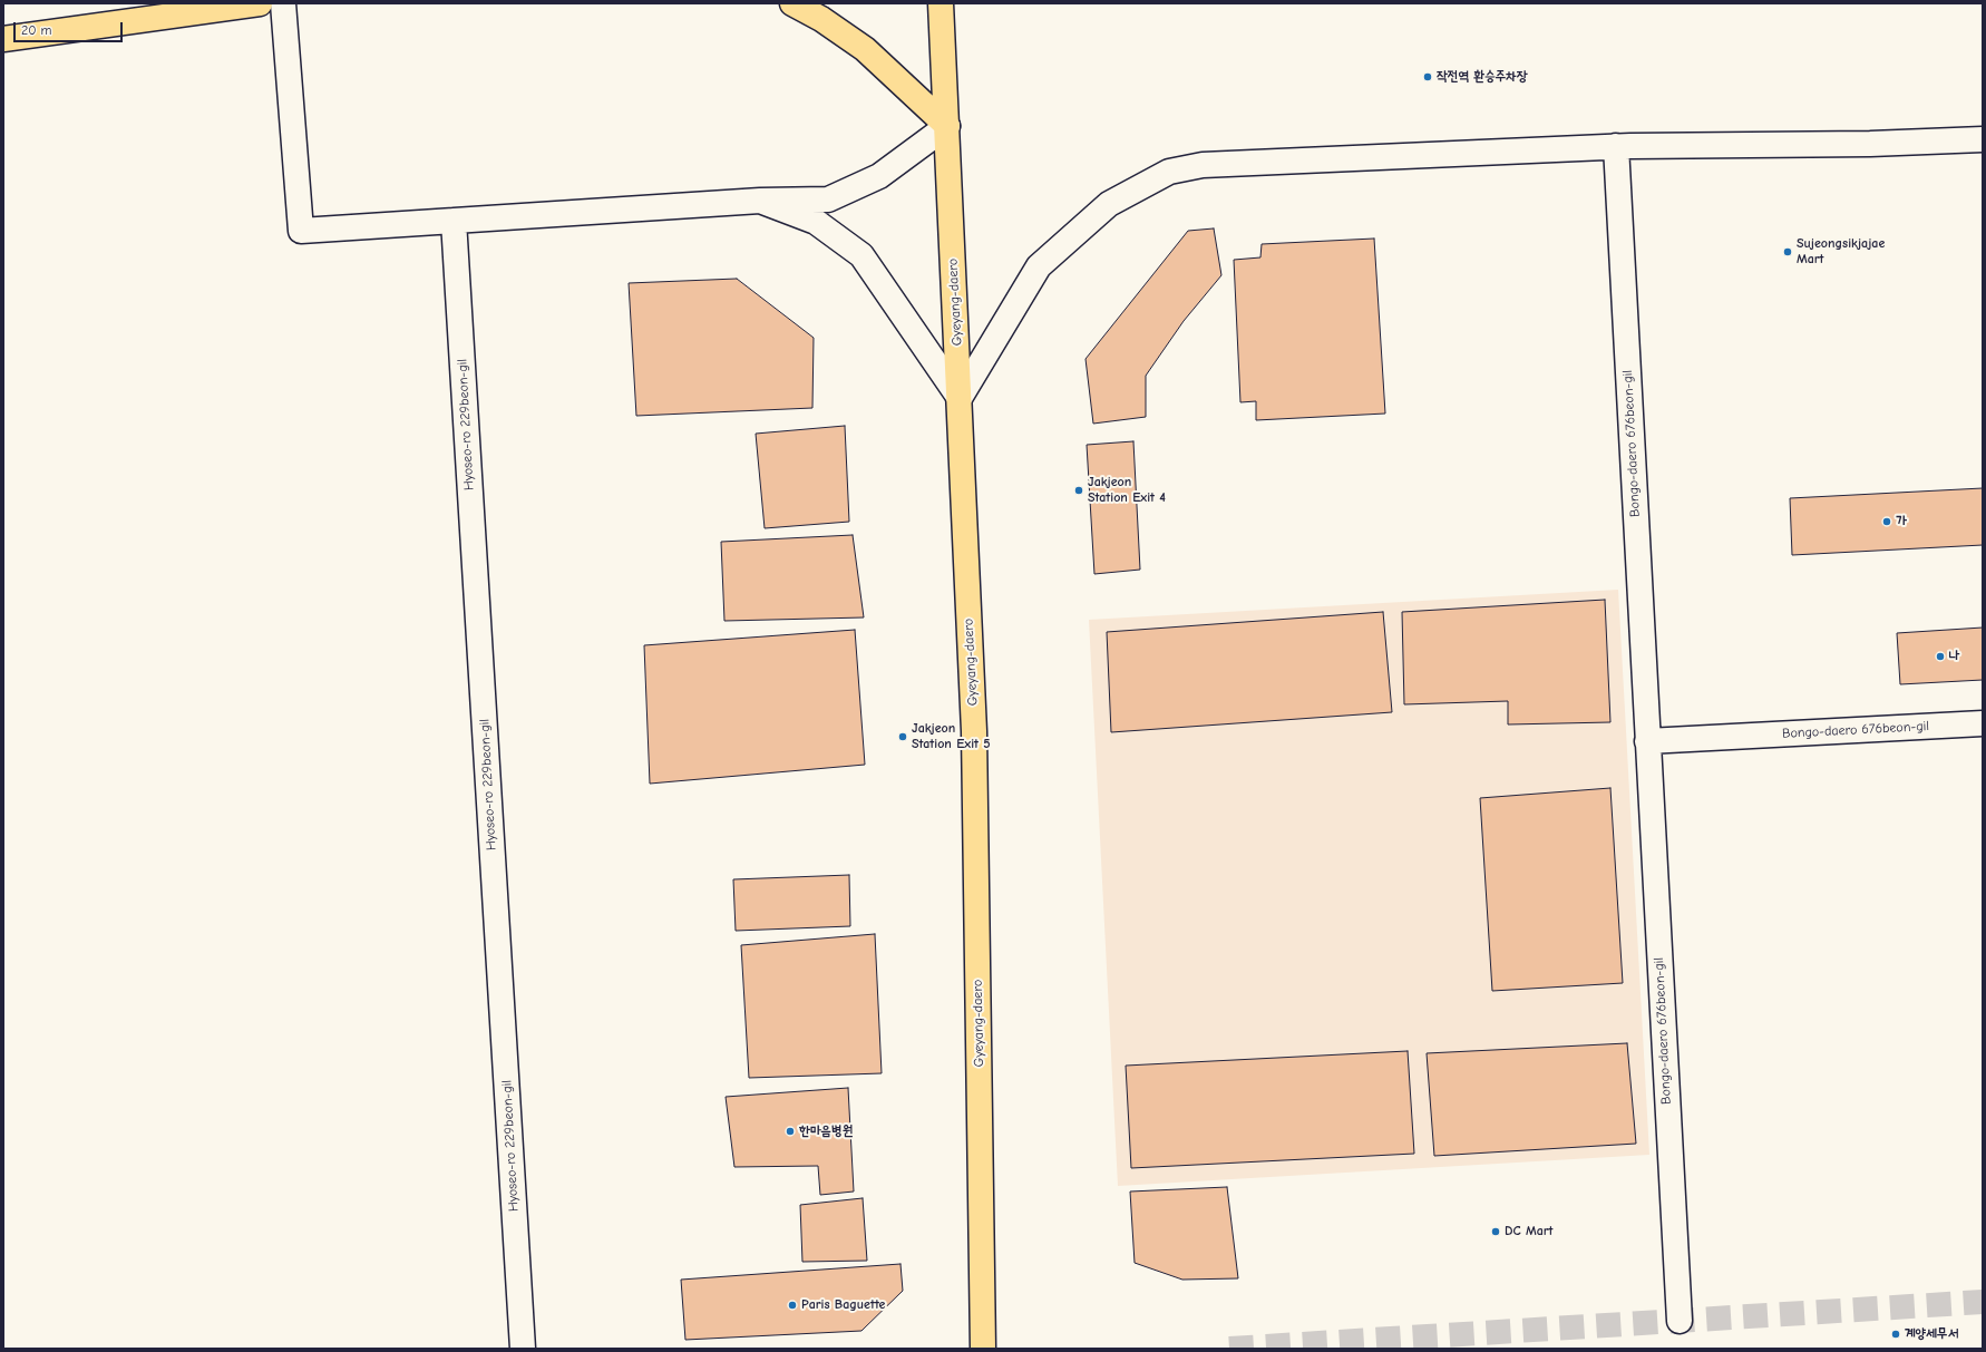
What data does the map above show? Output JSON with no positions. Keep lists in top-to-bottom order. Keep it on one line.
{"streets":{"main road":["Gyeyang-daero"],"street":["Hyoseo-ro 229beon-gil","Bongo-daero 676beon-gil"]},"places":["작전역 환승주차장","Sujeongsikjajae Mart","Jakjeon Station Exit 4","가","나","Jakjeon Station Exit 5","한마음병원","DC Mart","Paris Baguette","계양세무서"],"scale_bar":"20 m"}
